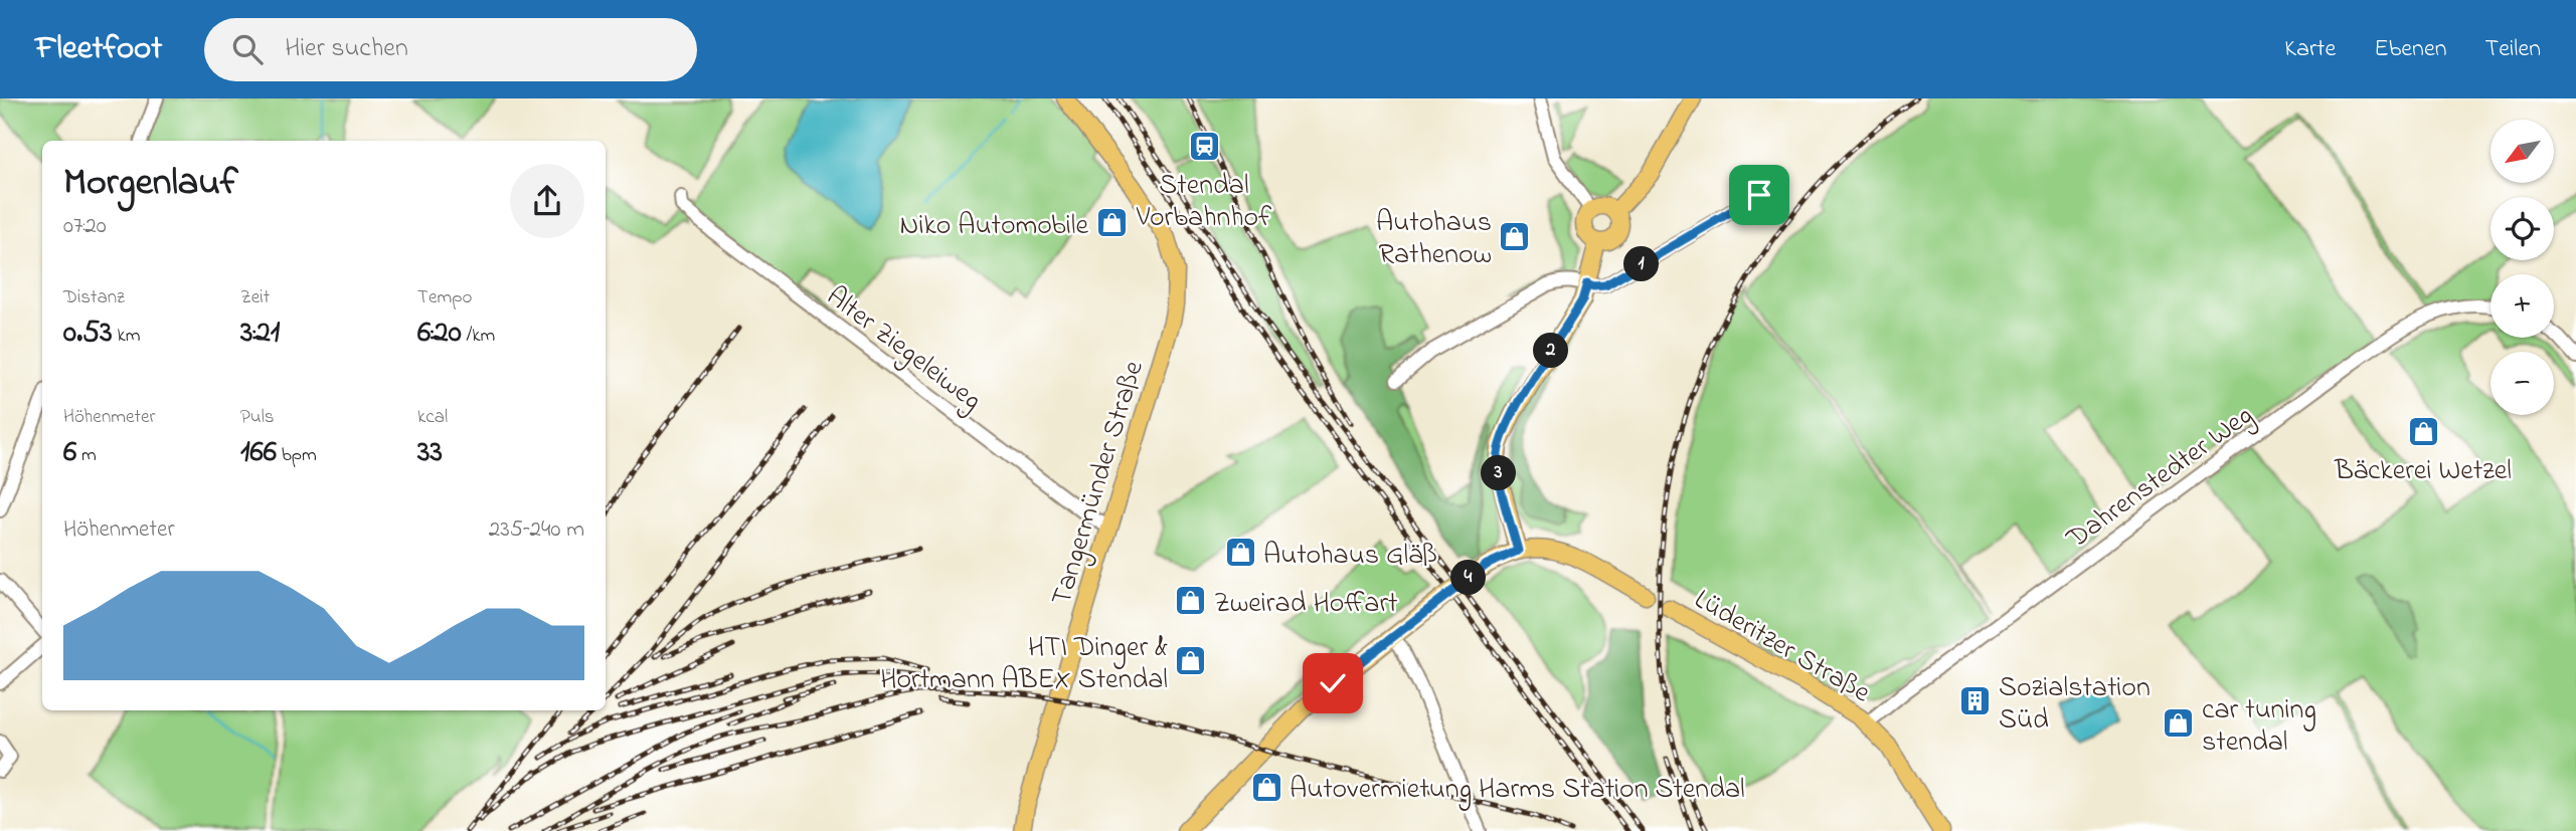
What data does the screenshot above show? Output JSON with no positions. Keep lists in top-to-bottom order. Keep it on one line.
{"streets":{"main road":["Tangermünder Straße","Lüderitzer Straße"],"street":["Alter Ziegeleiweg","Dahrenstedter Weg"]},"crossings":[["Alter Ziegeleiweg","Tangermünder Straße"],["Dahrenstedter Weg","Lüderitzer Straße"]],"places":{"station":["Stendal Vorbahnhof"],"shop":["Niko Automobile","Autohaus Rathenow","Bäckerei Wetzel","Autohaus Gläß","Zweirad Hoffart","HTI Dinger & Hortmann ABEX Stendal","car tuning stendal","Autovermietung Harms Station Stendal"],"building":["Sozialstation Süd"]},"north":"bottom left","page":{"header":"Fleetfoot","search":"Hier suchen","nav":["Karte","Ebenen","Teilen"],"map_buttons":["+","−"],"heading":["Morgenlauf","07:20"],"pins":["1","2","3","4"],"stats":[["Distanz","0.53 km"],["Zeit","3:21"],["Tempo","6:20 /km"],["Höhenmeter","6 m"],["Puls","166 bpm"],["kcal","33"]],"chart":["Höhenmeter","235–240 m"]}}
